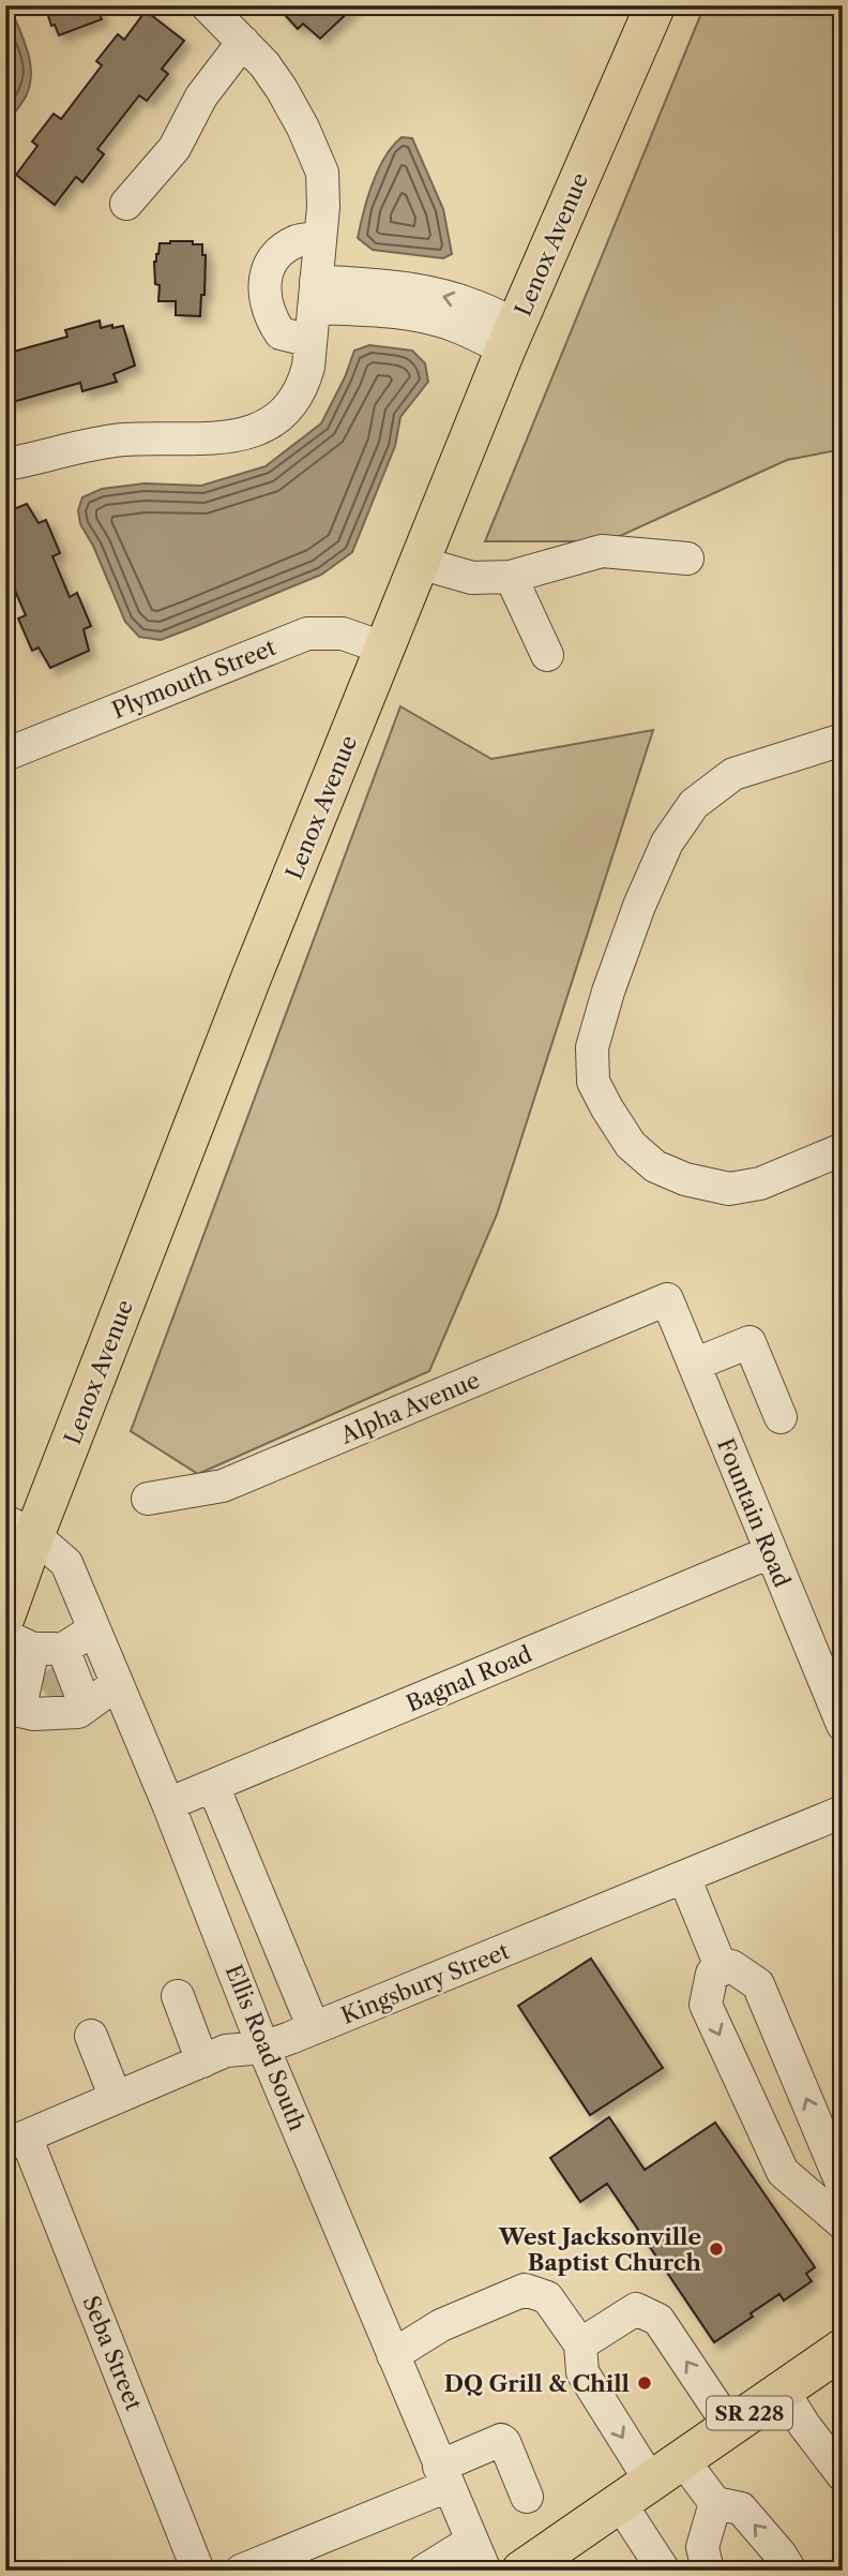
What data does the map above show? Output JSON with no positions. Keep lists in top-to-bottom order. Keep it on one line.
{"streets":{"main road":["Lenox Avenue","SR 228"],"street":["Plymouth Street","Alpha Avenue","Fountain Road","Bagnal Road","Kingsbury Street","Ellis Road South","Seba Street"]},"crossings":[["Lenox Avenue","Plymouth Street"],["Lenox Avenue","Ellis Road South"],["Alpha Avenue","Fountain Road"],["Fountain Road","Bagnal Road"],["Bagnal Road","Ellis Road South"],["Kingsbury Street","Ellis Road South"],["Kingsbury Street","Seba Street"]],"places":["West Jacksonville Baptist Church","DQ Grill & Chill"]}
